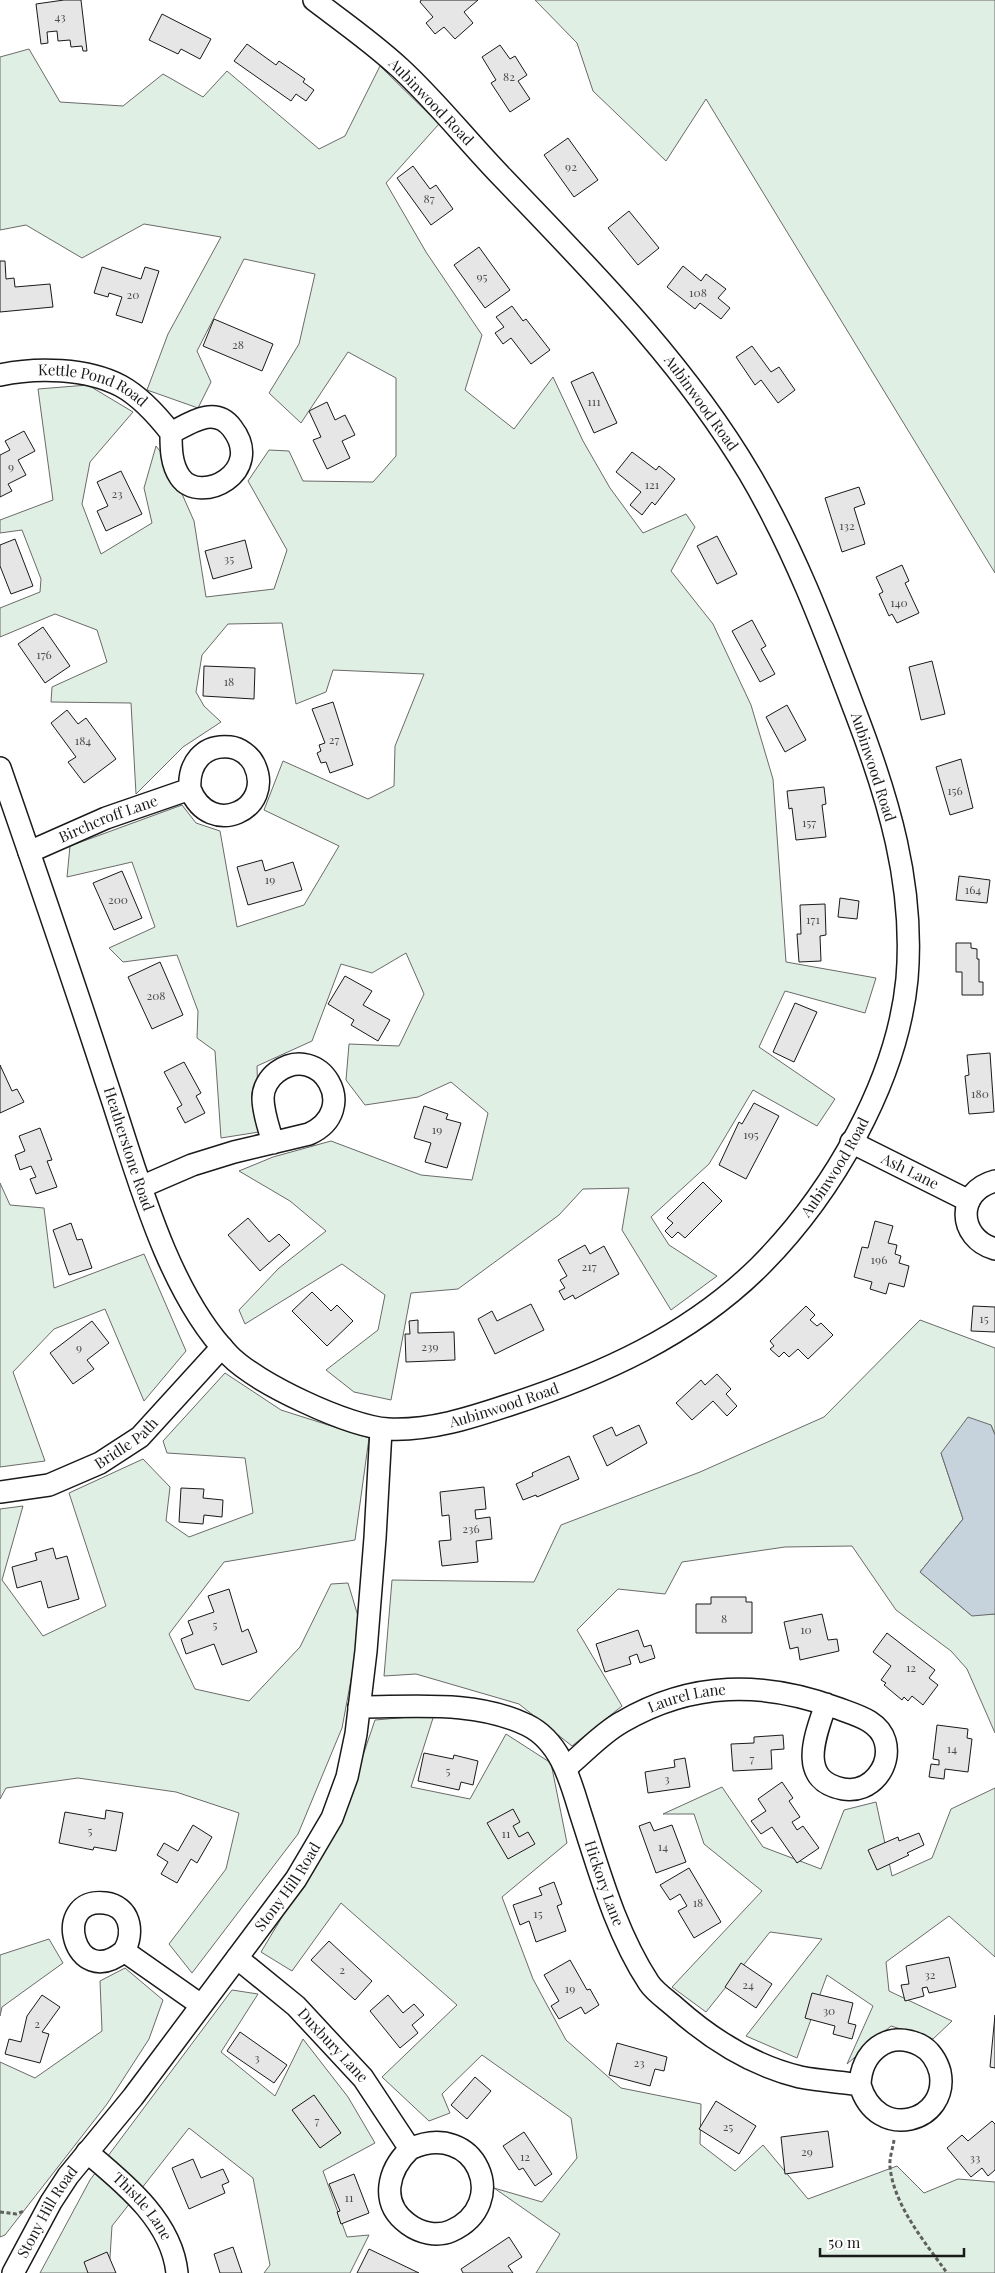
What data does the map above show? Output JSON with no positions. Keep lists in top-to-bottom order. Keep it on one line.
{"streets":{"street":["Aubinwood Road","Kettle Pond Road","Birchcroff Lane","Heatherstone Road","Ash Lane","Bridle Path","Laurel Lane","Hickory Lane","Stony Hill Road","Duxbury Lane","Thistle Lane"]},"crossings":[["Aubinwood Road","Heatherstone Road"],["Aubinwood Road","Ash Lane"],["Aubinwood Road","Stony Hill Road"],["Birchcroff Lane","Heatherstone Road"],["Heatherstone Road","Bridle Path"],["Heatherstone Road","Stony Hill Road"],["Laurel Lane","Hickory Lane"],["Hickory Lane","Stony Hill Road"],["Stony Hill Road","Duxbury Lane"],["Stony Hill Road","Thistle Lane"]],"house_numbers":["43","82","92","87","95","108","20","28","111","9","121","23","132","35","140","176","18","27","184","156","157","19","164","200","171","208","180","19","195","196","217","15","239","9","236","8","5","10","12","14","7","5","3","5","11","14","18","15","2","32","24","19","30","2","3","23","7","25","29","12","33","11"],"scale_bar":"50 m"}
